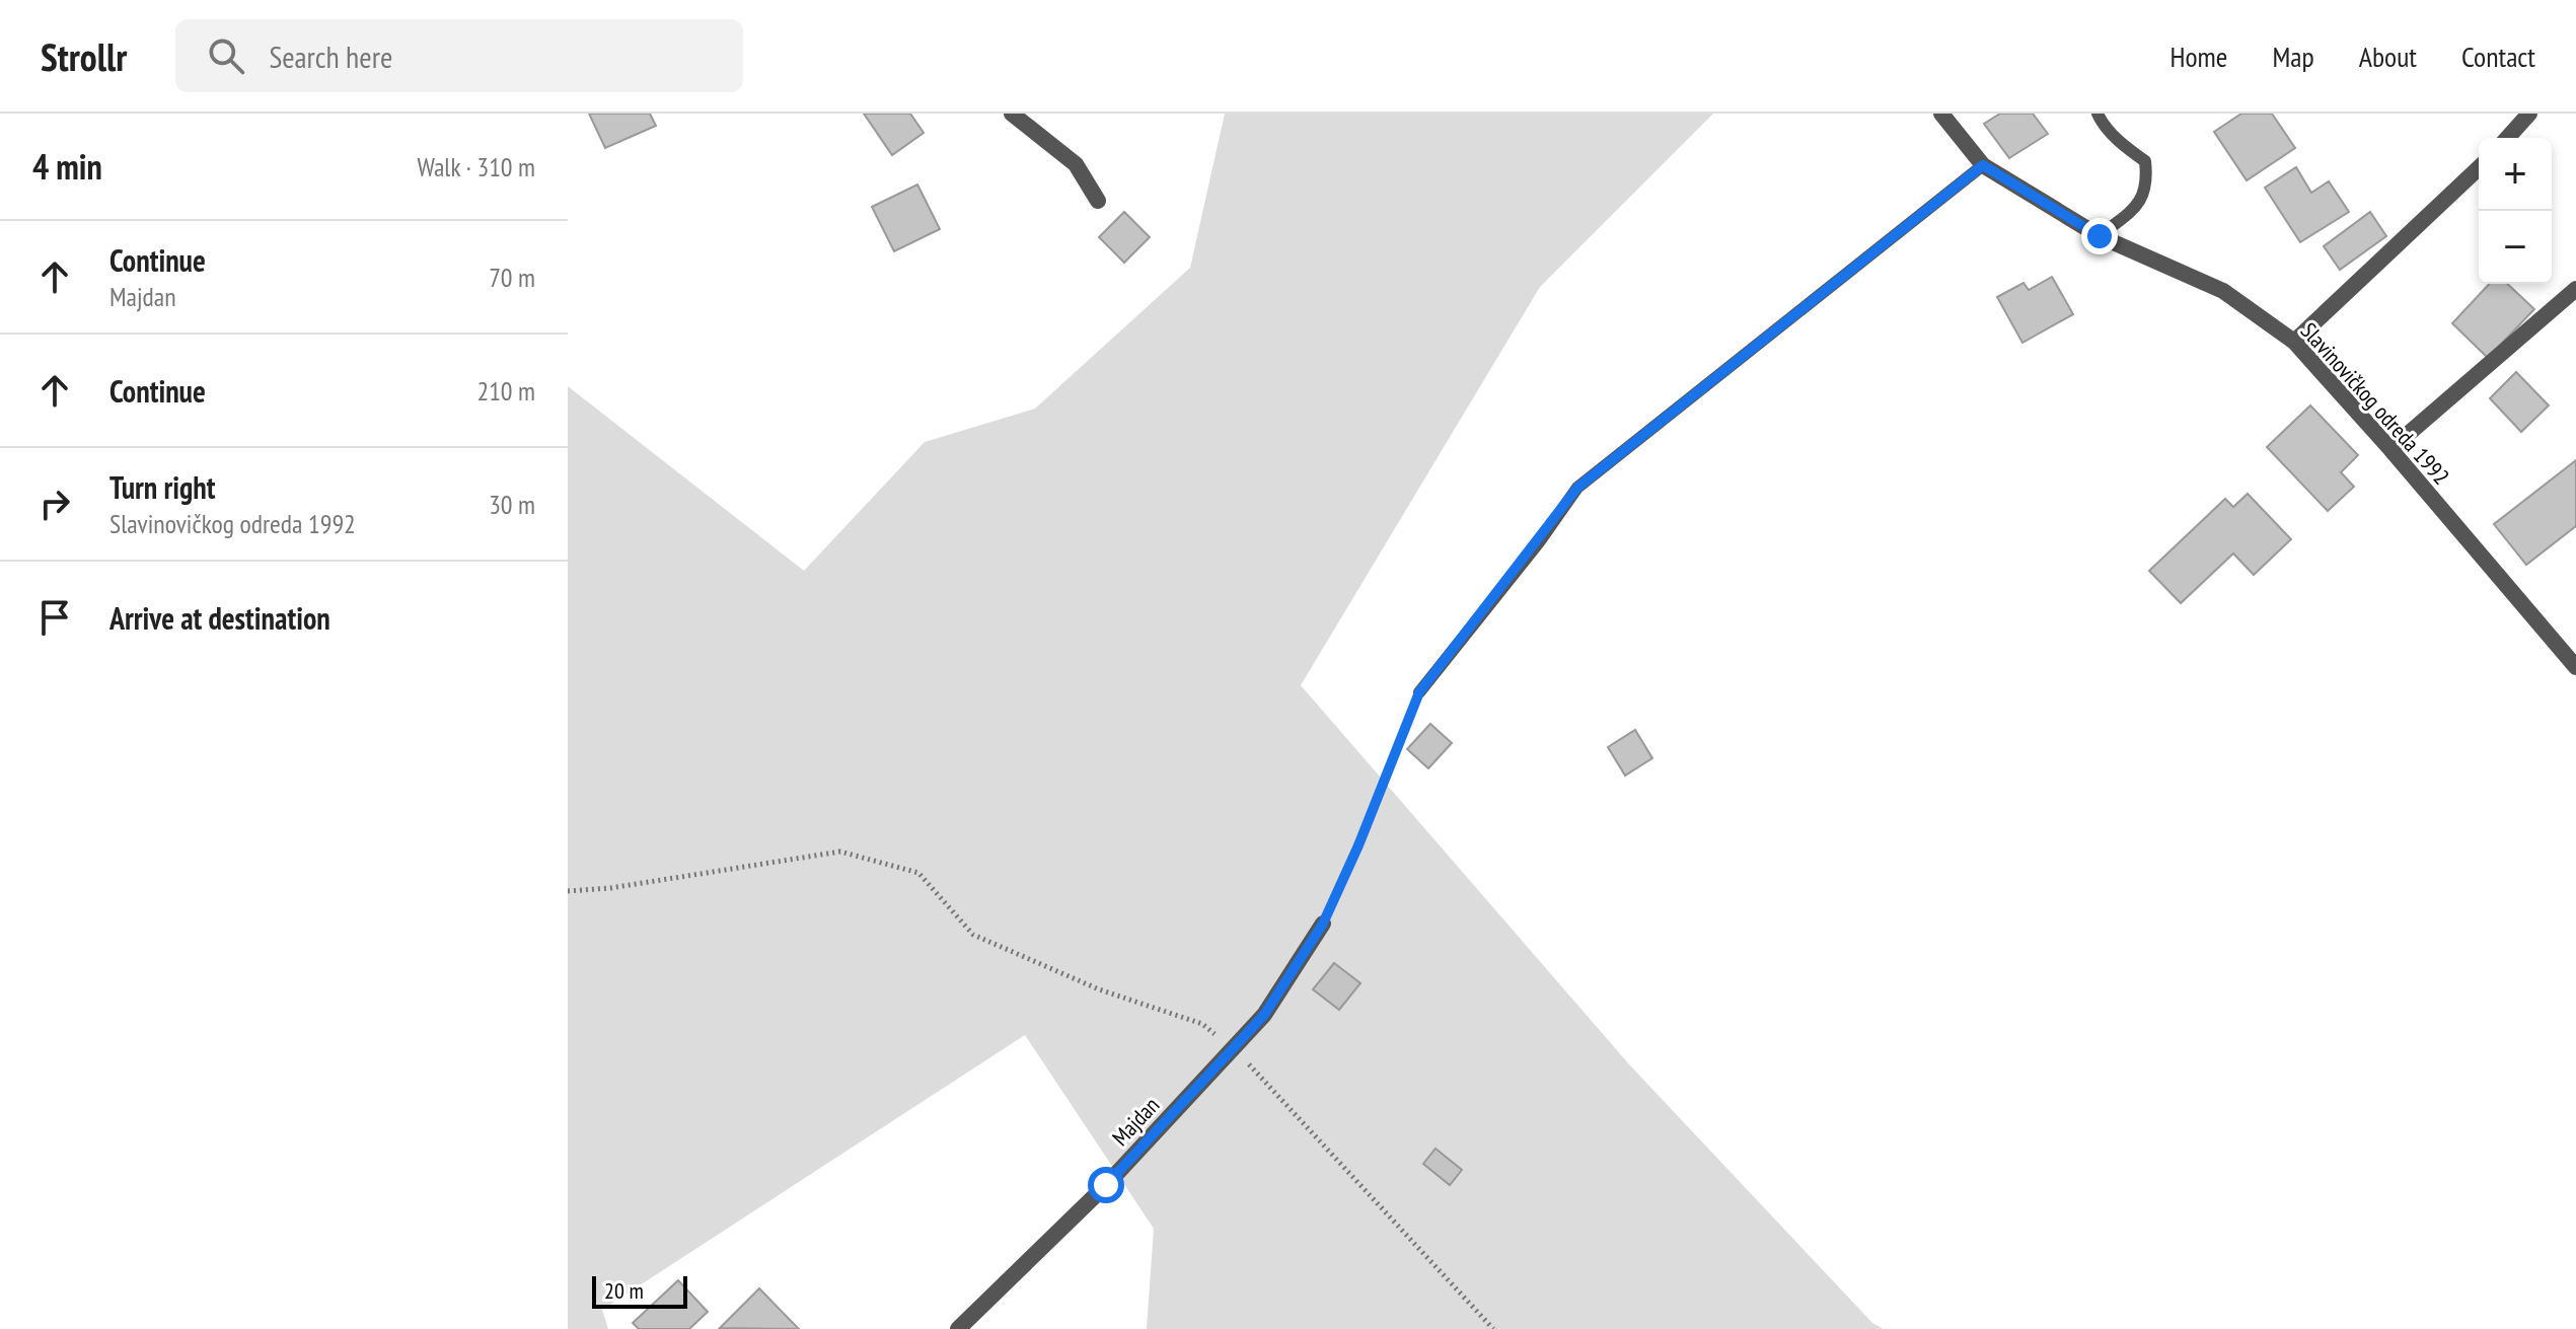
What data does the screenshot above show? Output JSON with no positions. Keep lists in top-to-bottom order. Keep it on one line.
{"streets":{"street":["Slavinovičkog odreda 1992","Majdan"]},"scale_bar":"20 m","page":{"header":"Strollr","search":"Search here","nav":["Home","Map","About","Contact"],"heading":["4 min","Walk · 310 m"],"map_buttons":["+","−"],"list":[["Continue","Majdan","70 m"],["Continue","210 m"],["Turn right","Slavinovičkog odreda 1992","30 m"],"Arrive at destination"],"scale":"20 m"}}
